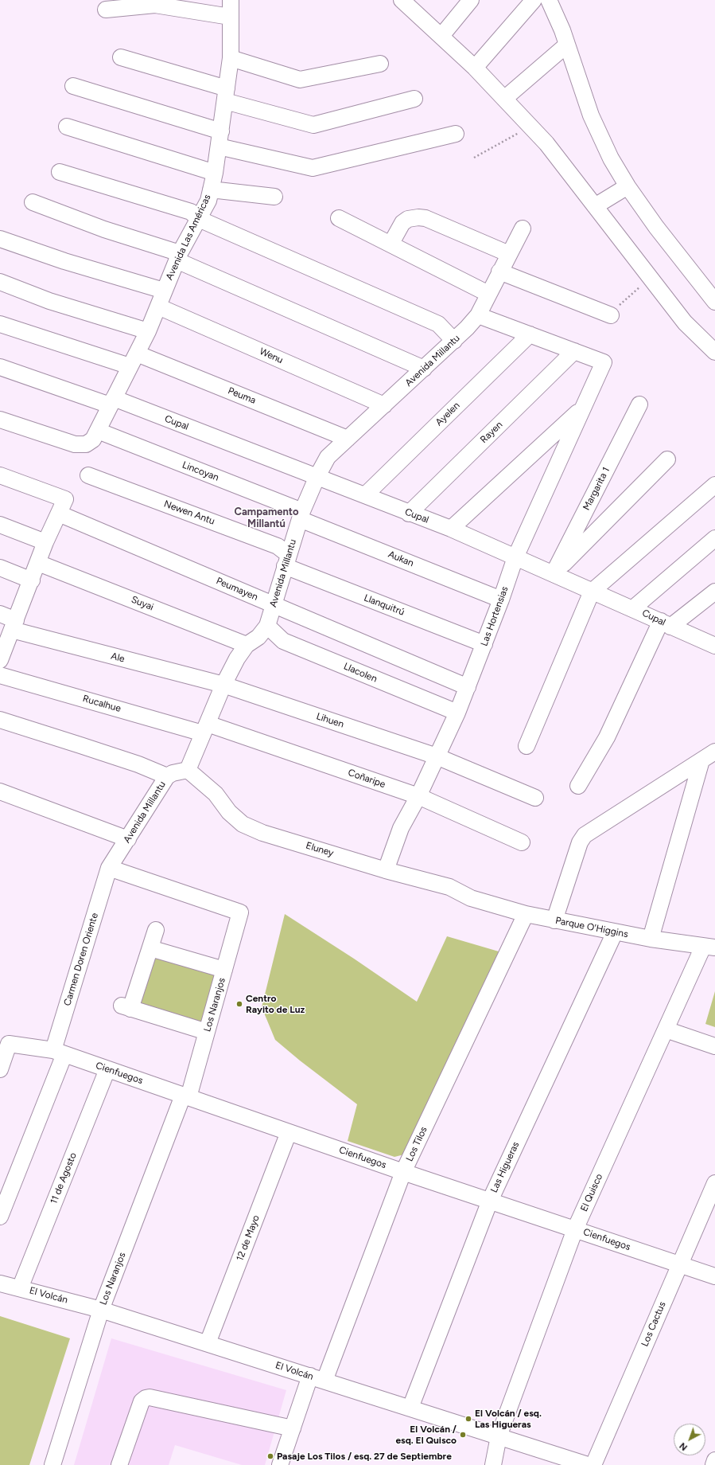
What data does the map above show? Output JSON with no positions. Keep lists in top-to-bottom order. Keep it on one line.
{"streets":{"street":["Avenida Las Américas","Wenu","Avenida Millantu","Peuma","Ayelen","Cupal","Rayen","Lincoyan","Margarita 1","Newen Antu","Aukan","Peumayen","Suyai","Llanquitrú","Las Hortensias","Ale","Llacolen","Rucalhue","Lihuen","Coñaripe","Eluney","Parque O'Higgins","Carmen Doren Oriente","Los Naranjos","Cienfuegos","Los Tilos","Las Higueras","11 de Agosto","El Quisco","12 de Mayo","El Volcán","Los Cactus"]},"crossings":[["Avenida Las Américas","Wenu"],["Avenida Las Américas","Peuma"],["Avenida Las Américas","Cupal"],["Avenida Las Américas","Lincoyan"],["Wenu","Avenida Millantu"],["Avenida Millantu","Peuma"],["Avenida Millantu","Cupal"],["Avenida Millantu","Lincoyan"],["Avenida Millantu","Newen Antu"],["Avenida Millantu","Aukan"],["Avenida Millantu","Peumayen"],["Avenida Millantu","Suyai"],["Avenida Millantu","Llanquitrú"],["Avenida Millantu","Ale"],["Avenida Millantu","Llacolen"],["Avenida Millantu","Rucalhue"],["Avenida Millantu","Lihuen"],["Avenida Millantu","Coñaripe"],["Avenida Millantu","Eluney"],["Avenida Millantu","Carmen Doren Oriente"],["Avenida Millantu","Los Naranjos"],["Ayelen","Cupal"],["Cupal","Rayen"],["Cupal","Margarita 1"],["Cupal","Las Hortensias"],["Rayen","Las Hortensias"],["Lincoyan","Aukan"],["Newen Antu","Llanquitrú"],["Aukan","Las Hortensias"],["Peumayen","Las Hortensias"],["Llanquitrú","Las Hortensias"],["Las Hortensias","Llacolen"],["Las Hortensias","Lihuen"],["Las Hortensias","Coñaripe"],["Las Hortensias","Eluney"],["Ale","Lihuen"],["Rucalhue","Coñaripe"],["Eluney","Parque O'Higgins"],["Parque O'Higgins","Los Tilos"],["Parque O'Higgins","Las Higueras"],["Parque O'Higgins","El Quisco"],["Carmen Doren Oriente","Los Naranjos"],["Carmen Doren Oriente","Cienfuegos"],["Los Naranjos","Cienfuegos"],["Los Naranjos","El Volcán"],["Cienfuegos","Los Tilos"],["Cienfuegos","Las Higueras"],["Cienfuegos","11 de Agosto"],["Cienfuegos","El Quisco"],["Cienfuegos","12 de Mayo"],["Cienfuegos","Los Cactus"],["Los Tilos","El Volcán"],["Las Higueras","El Volcán"],["11 de Agosto","El Volcán"],["El Quisco","El Volcán"],["12 de Mayo","El Volcán"]],"districts":["Campamento Millantú"],"places":["Centro Rayito de Luz","El Volcán / esq. Las Higueras","El Volcán / esq. El Quisco","Pasaje Los Tilos / esq. 27 de Septiembre"],"north":"bottom left"}
